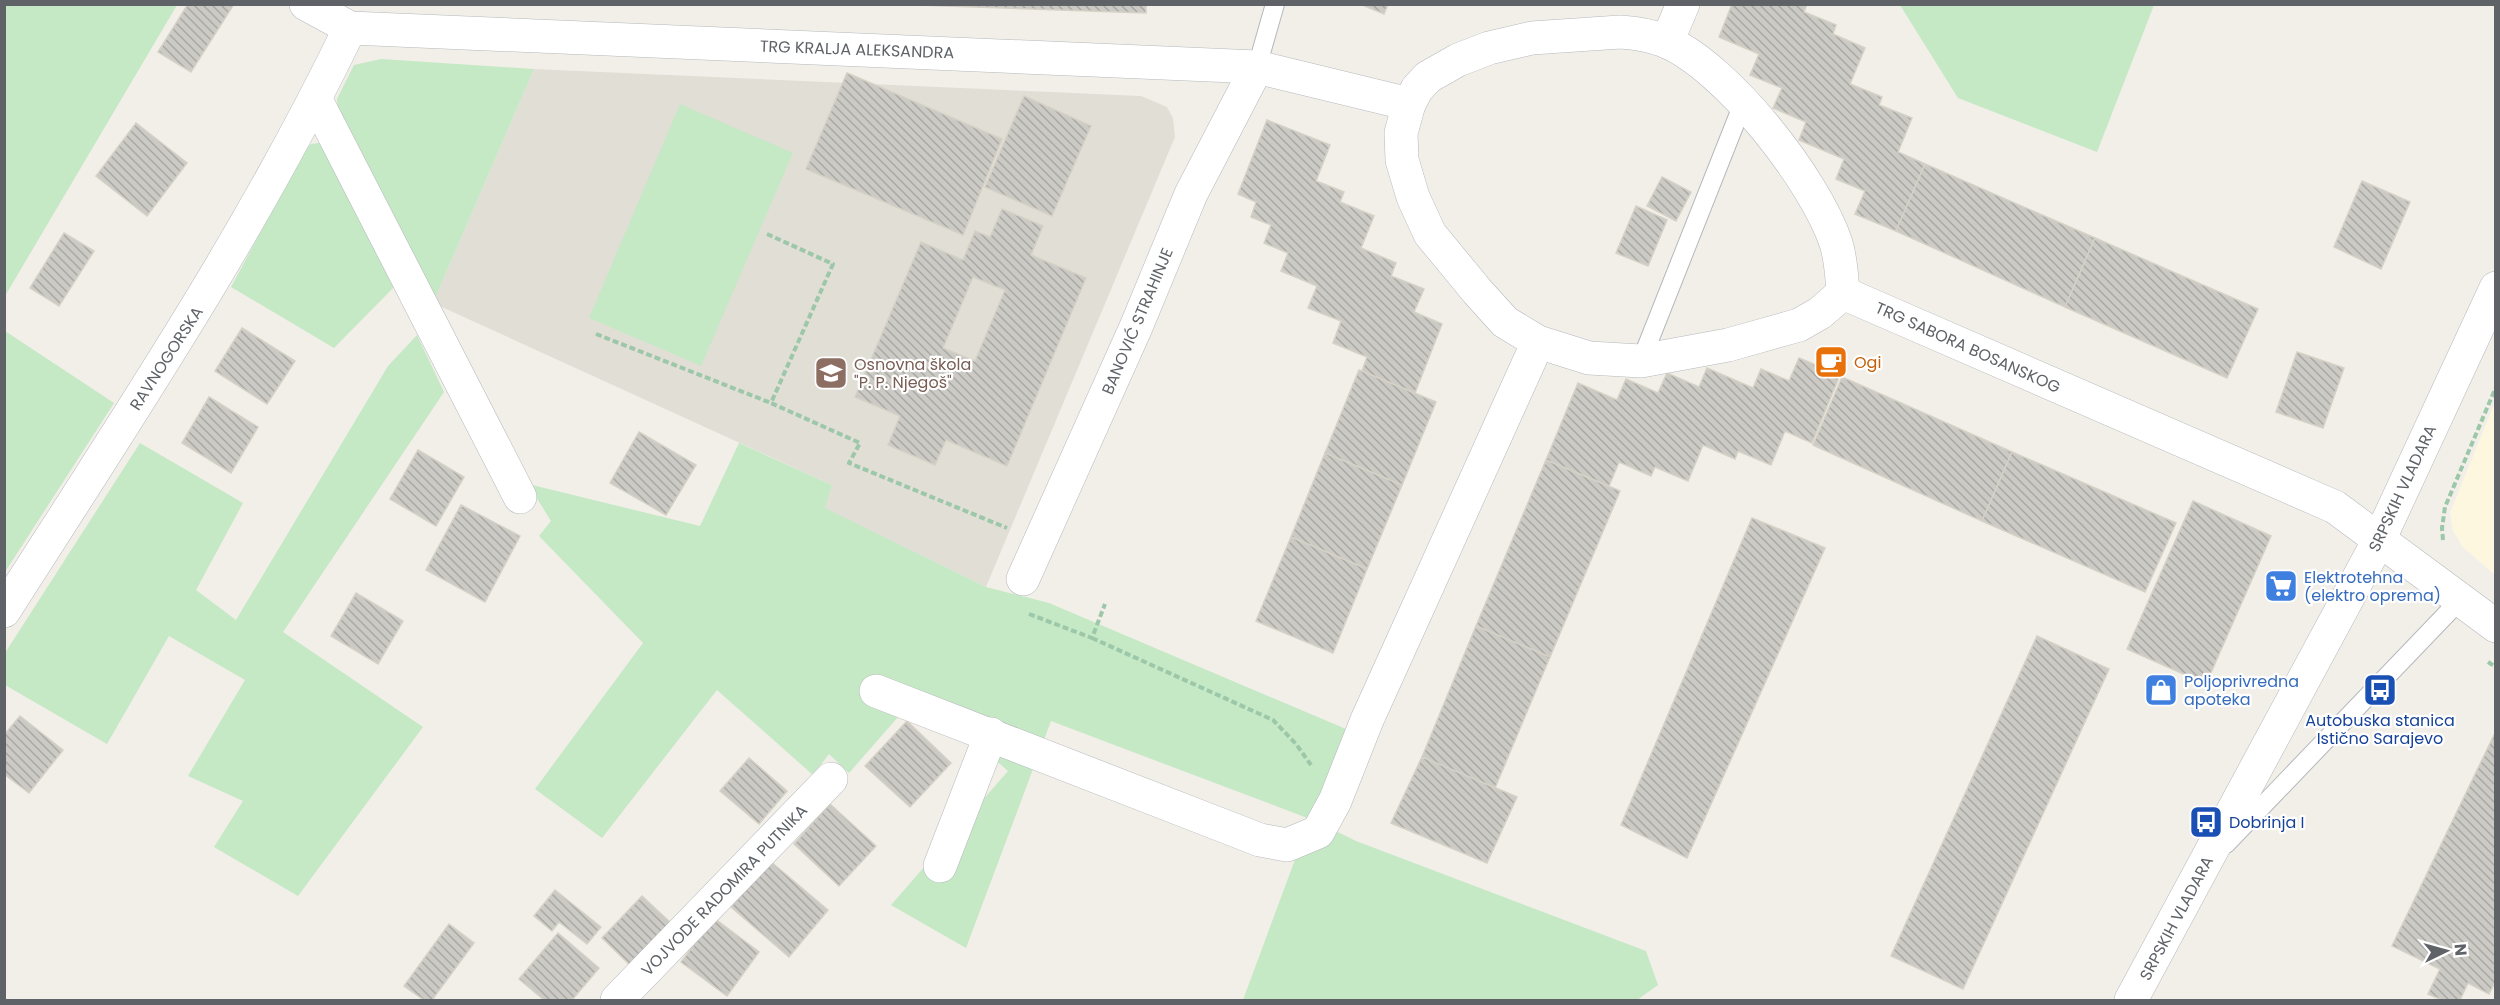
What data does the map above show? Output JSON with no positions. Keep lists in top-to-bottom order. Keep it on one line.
{"streets":{"street":["TRG KRALJA ALEKSANDRA","BANOVIĆ STRAHINJE","TRG SABORA BOSANSKOG","RAVNOGORSKA","SRPSKIH VLADARA","VOJVODE RADOMIRA PUTNIKA"]},"crossings":[["TRG KRALJA ALEKSANDRA","BANOVIĆ STRAHINJE"],["TRG KRALJA ALEKSANDRA","RAVNOGORSKA"],["TRG SABORA BOSANSKOG","SRPSKIH VLADARA"]],"places":{"cafe":["Ogi"],"school or university":["Osnovna škola \"P. P. Njegoš\""],"supermarket":["Elektrotehna (elektro oprema)"],"shop":["Poljoprivredna apoteka"],"bus stop":["Autobuska stanica Istično Sarajevo","Dobrinja I"]},"north":"right"}
